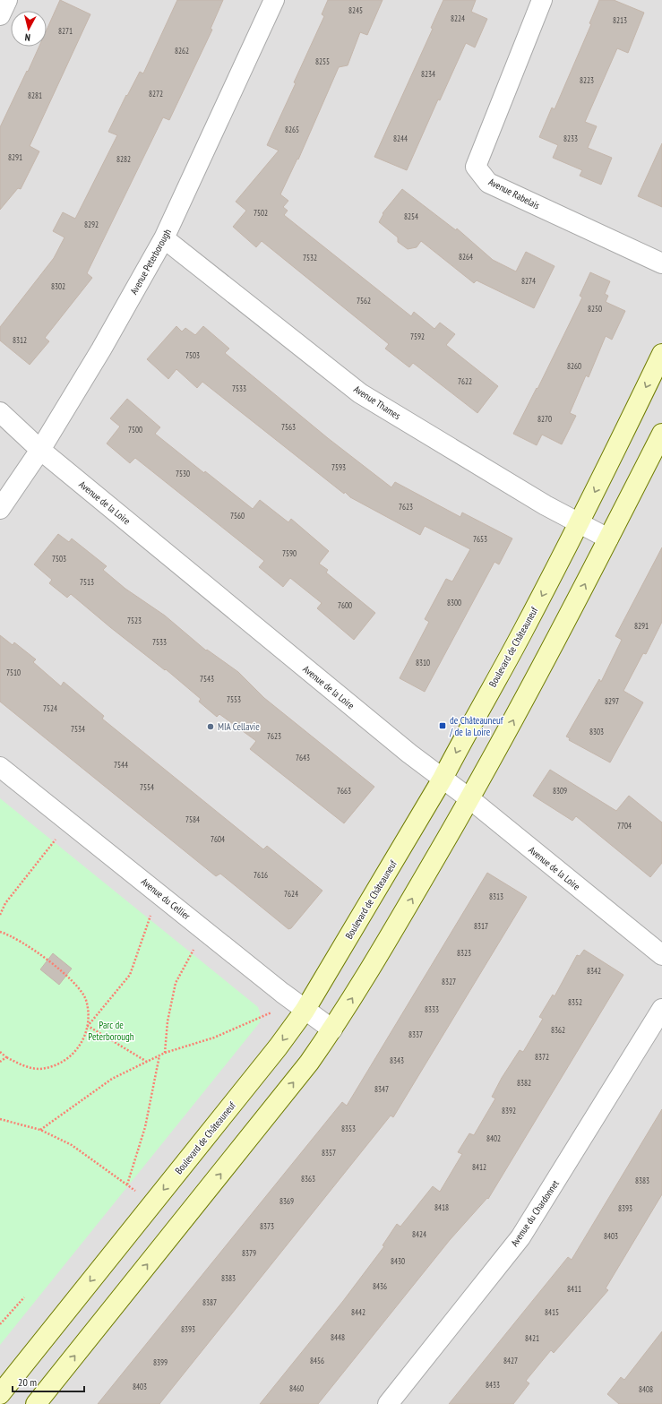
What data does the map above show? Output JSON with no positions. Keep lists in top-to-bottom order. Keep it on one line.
{"streets":{"street":["Avenue Rabelais","Avenue Peterborough","Avenue Thames","Avenue de la Loire","Boulevard de Châteauneuf","Avenue du Cellier","Avenue du Chardonnet"]},"crossings":[["Avenue Peterborough","Avenue Thames"],["Avenue Peterborough","Avenue de la Loire"],["Avenue Thames","Boulevard de Châteauneuf"],["Avenue de la Loire","Boulevard de Châteauneuf"],["Boulevard de Châteauneuf","Avenue du Cellier"]],"parks":["Parc de Peterborough"],"places":{"transit":["de Châteauneuf / de la Loire"],"other":["MIA Cellavie"]},"house_numbers":["8245","8224","8213","8271","8262","8255","8234","8223","8272","8281","8265","8244","8233","8291","8282","7502","8254","8292","8264","7532","8274","8302","7562","8250","7592","8312","7503","8260","7622","7533","8270","7563","7500","7593","7530","7623","7560","7653","7590","7503","7513","8300","7600","7523","8291","7533","8310","7510","7543","7553","8297","7524","7534","8303","7623","7643","7544","7554","7663","8309","7584","7704","7604","7616","7624","8313","8317","8323","8342","8327","8352","8333","8362","8337","8372","8343","8382","8347","8392","8353","8402","8357","8412","8363","8383","8369","8418","8393","8373","8424","8403","8379","8430","8383","8436","8411","8387","8442","8415","8393","8448","8421","8456","8427","8399","8433","8403","8460","8408"],"scale_bar":"20 m","north":"bottom"}
